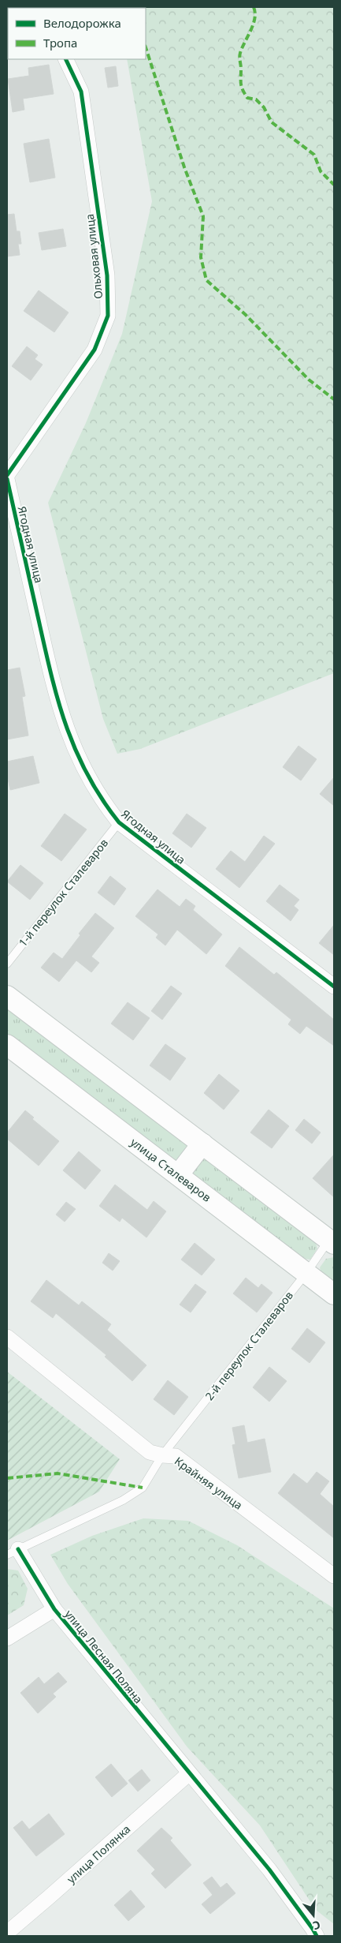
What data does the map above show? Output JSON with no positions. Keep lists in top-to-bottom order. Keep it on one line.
{"streets":{"main road":["улица Сталеваров"],"street":["Ольховая улица","Ягодная улица","Крайняя улица","улица Лесная Поляна","улица Полянка"],"lane":["1-й переулок Сталеваров","2-й переулок Сталеваров"]},"crossings":[["Ягодная улица","1-й переулок Сталеваров"],["улица Сталеваров","2-й переулок Сталеваров"],["2-й переулок Сталеваров","Крайняя улица"],["2-й переулок Сталеваров","улица Лесная Поляна"],["улица Лесная Поляна","улица Полянка"]],"legend":["Велодорожка","Тропа"],"north":"bottom"}
